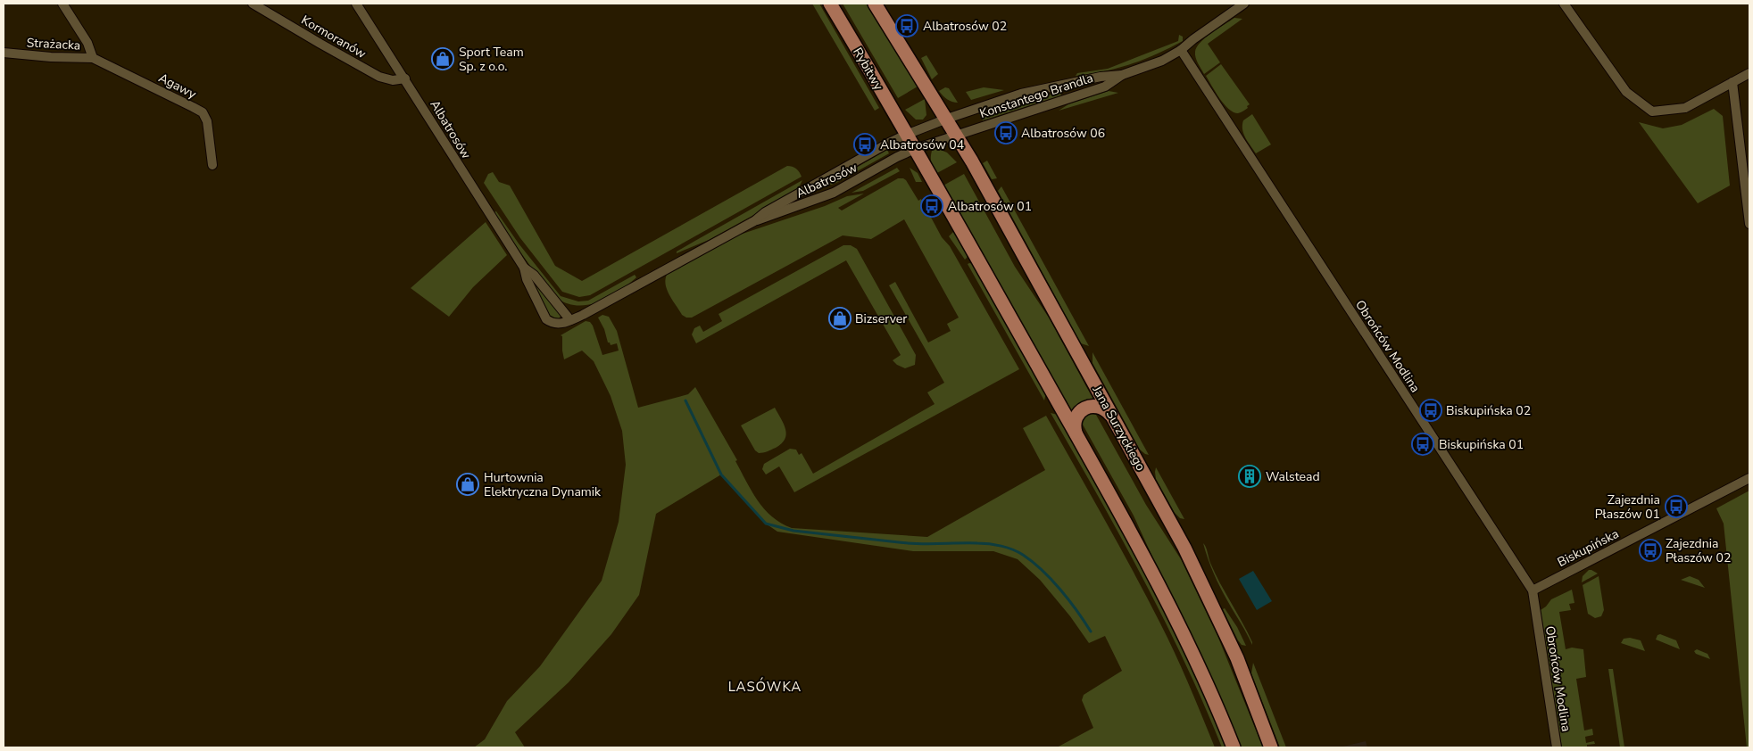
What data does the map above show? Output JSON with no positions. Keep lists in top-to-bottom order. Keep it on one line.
{"streets":{"main road":["Rybitwy","Jana Surzyckiego"],"street":["Kormoranów","Strażacka","Agawy","Konstantego Brandla","Albatrosów","Obrońców Modlina","Biskupińska"]},"crossings":[["Kormoranów","Albatrosów"],["Strażacka","Agawy"],["Rybitwy","Albatrosów"],["Konstantego Brandla","Albatrosów"],["Konstantego Brandla","Obrońców Modlina"],["Konstantego Brandla","Jana Surzyckiego"],["Albatrosów","Jana Surzyckiego"],["Obrońców Modlina","Biskupińska"]],"districts":["LASÓWKA"],"places":{"bus stop":["Albatrosów 02","Albatrosów 06","Albatrosów 04","Albatrosów 01","Biskupińska 02","Biskupińska 01","Zajezdnia Płaszów 01","Zajezdnia Płaszów 02"],"shop":["Sport Team Sp. z o.o.","Bizserver","Hurtownia Elektryczna Dynamik"],"building":["Walstead"]}}
